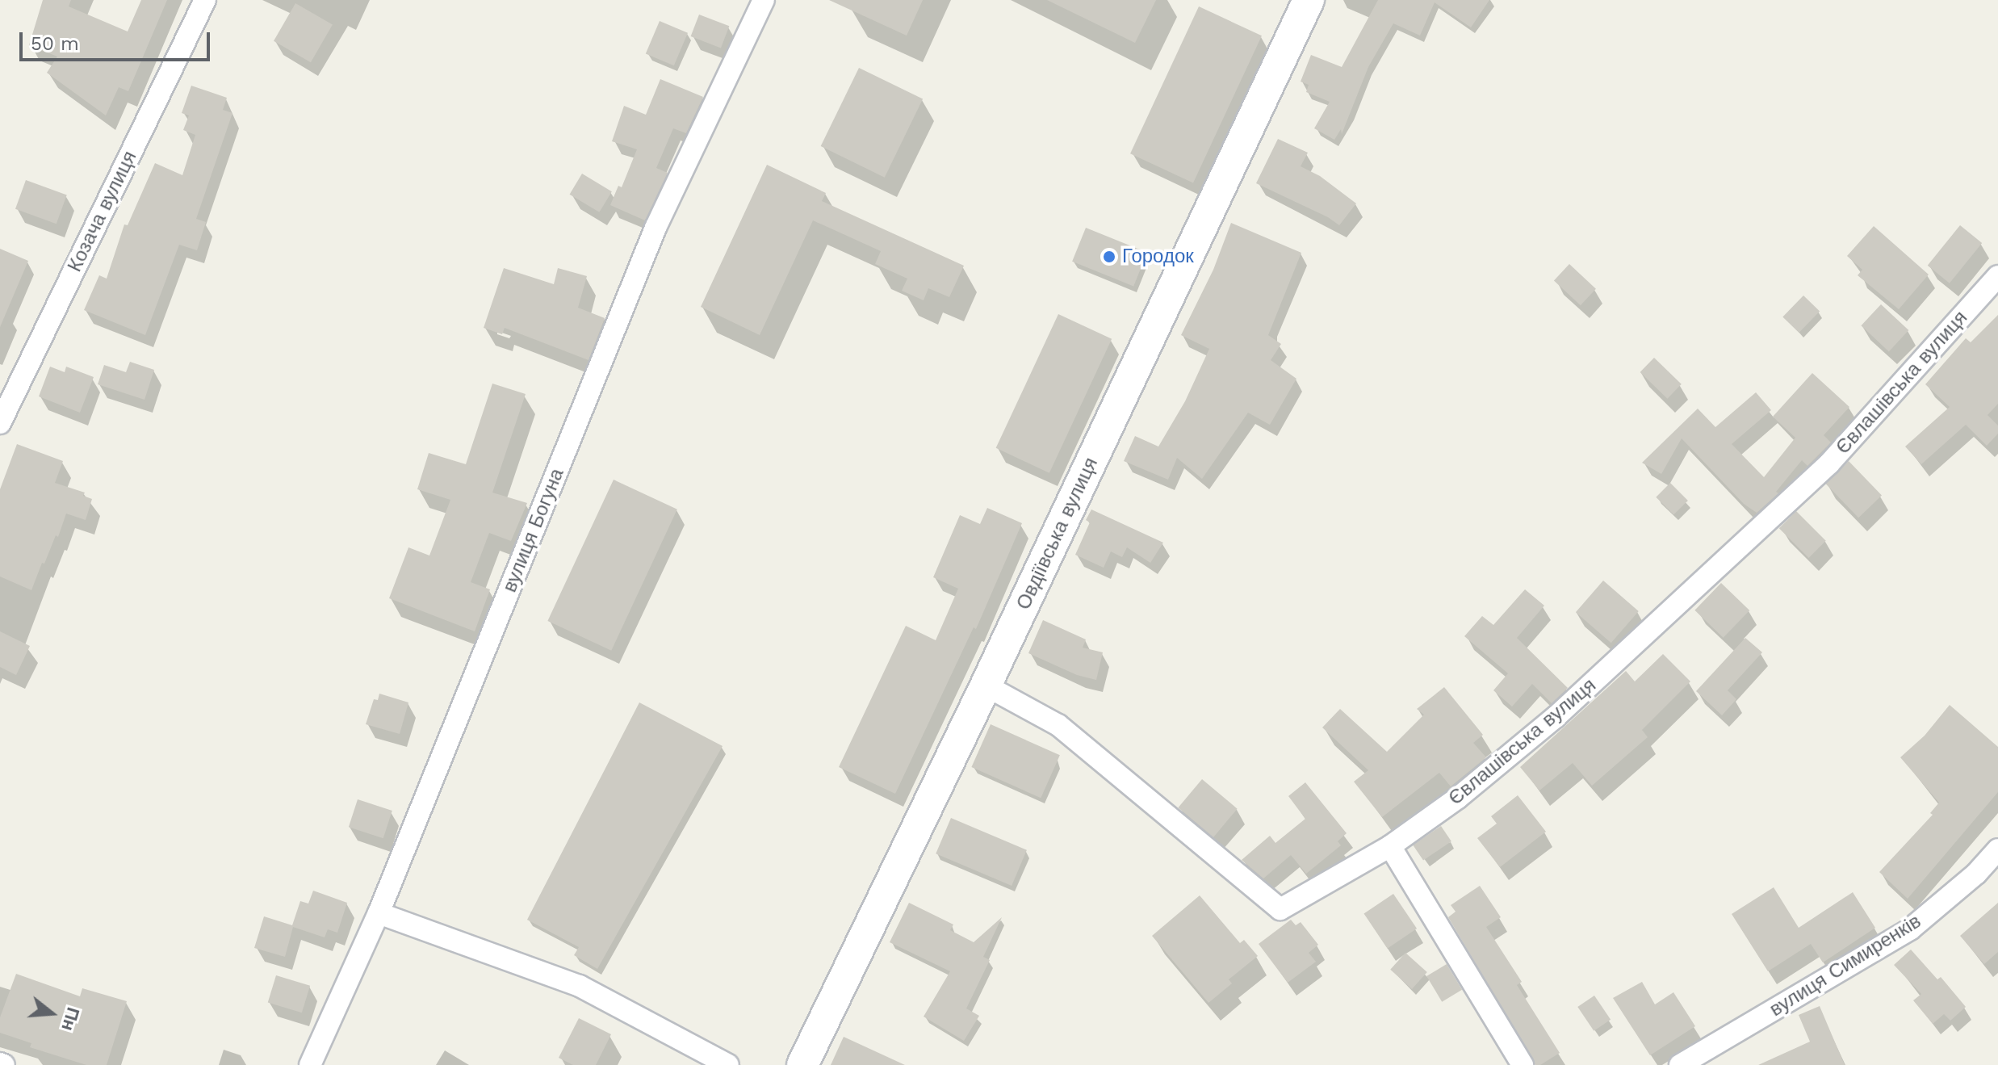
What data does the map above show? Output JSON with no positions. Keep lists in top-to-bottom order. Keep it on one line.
{"streets":{"main road":["Овдіївська вулиця"],"street":["Козача вулиця","Євлашівська вулиця","вулиця Богуна","вулиця Симиренків"]},"crossings":[["Євлашівська вулиця","Овдіївська вулиця"]],"places":["Городок"],"scale_bar":"50 m","north":"right"}
